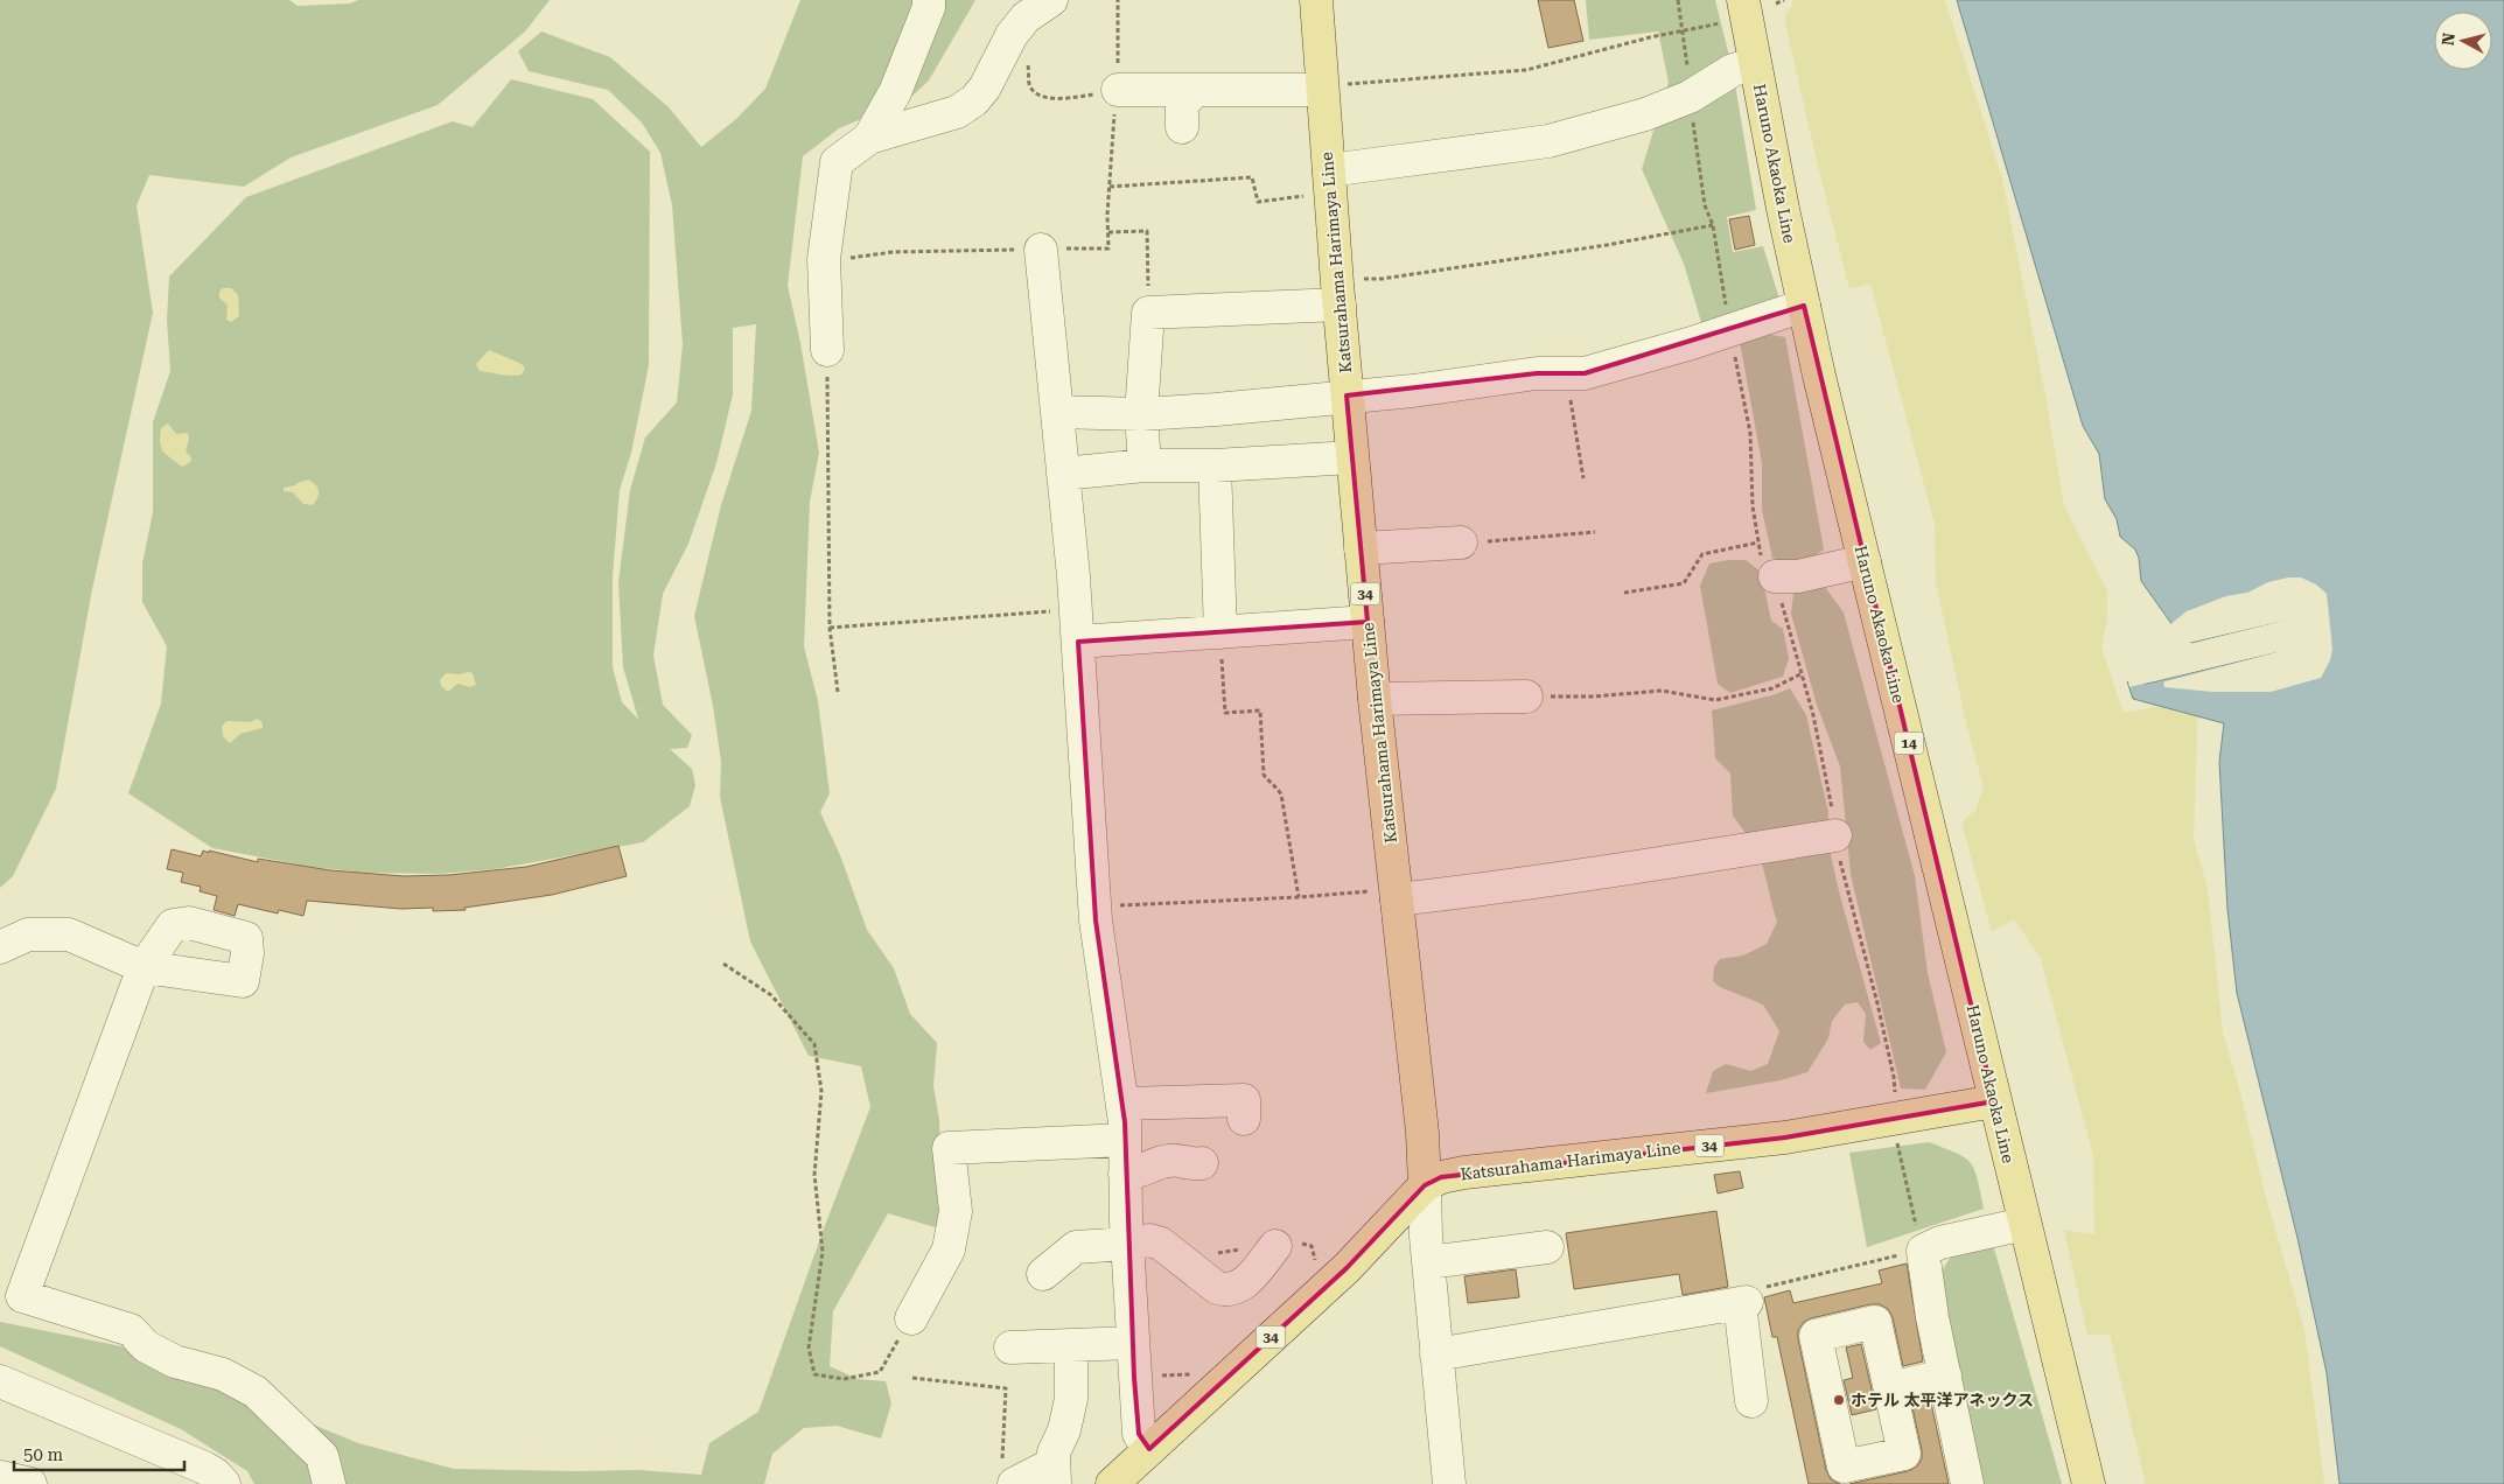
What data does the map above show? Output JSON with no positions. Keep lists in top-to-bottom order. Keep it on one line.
{"streets":{"main road":["Haruno Akaoka Line","Katsurahama Harimaya Line","34","14"]},"crossings":[["Haruno Akaoka Line","Katsurahama Harimaya Line"]],"places":["ホテル 太平洋アネックス"],"scale_bar":"50 m","north":"left"}
